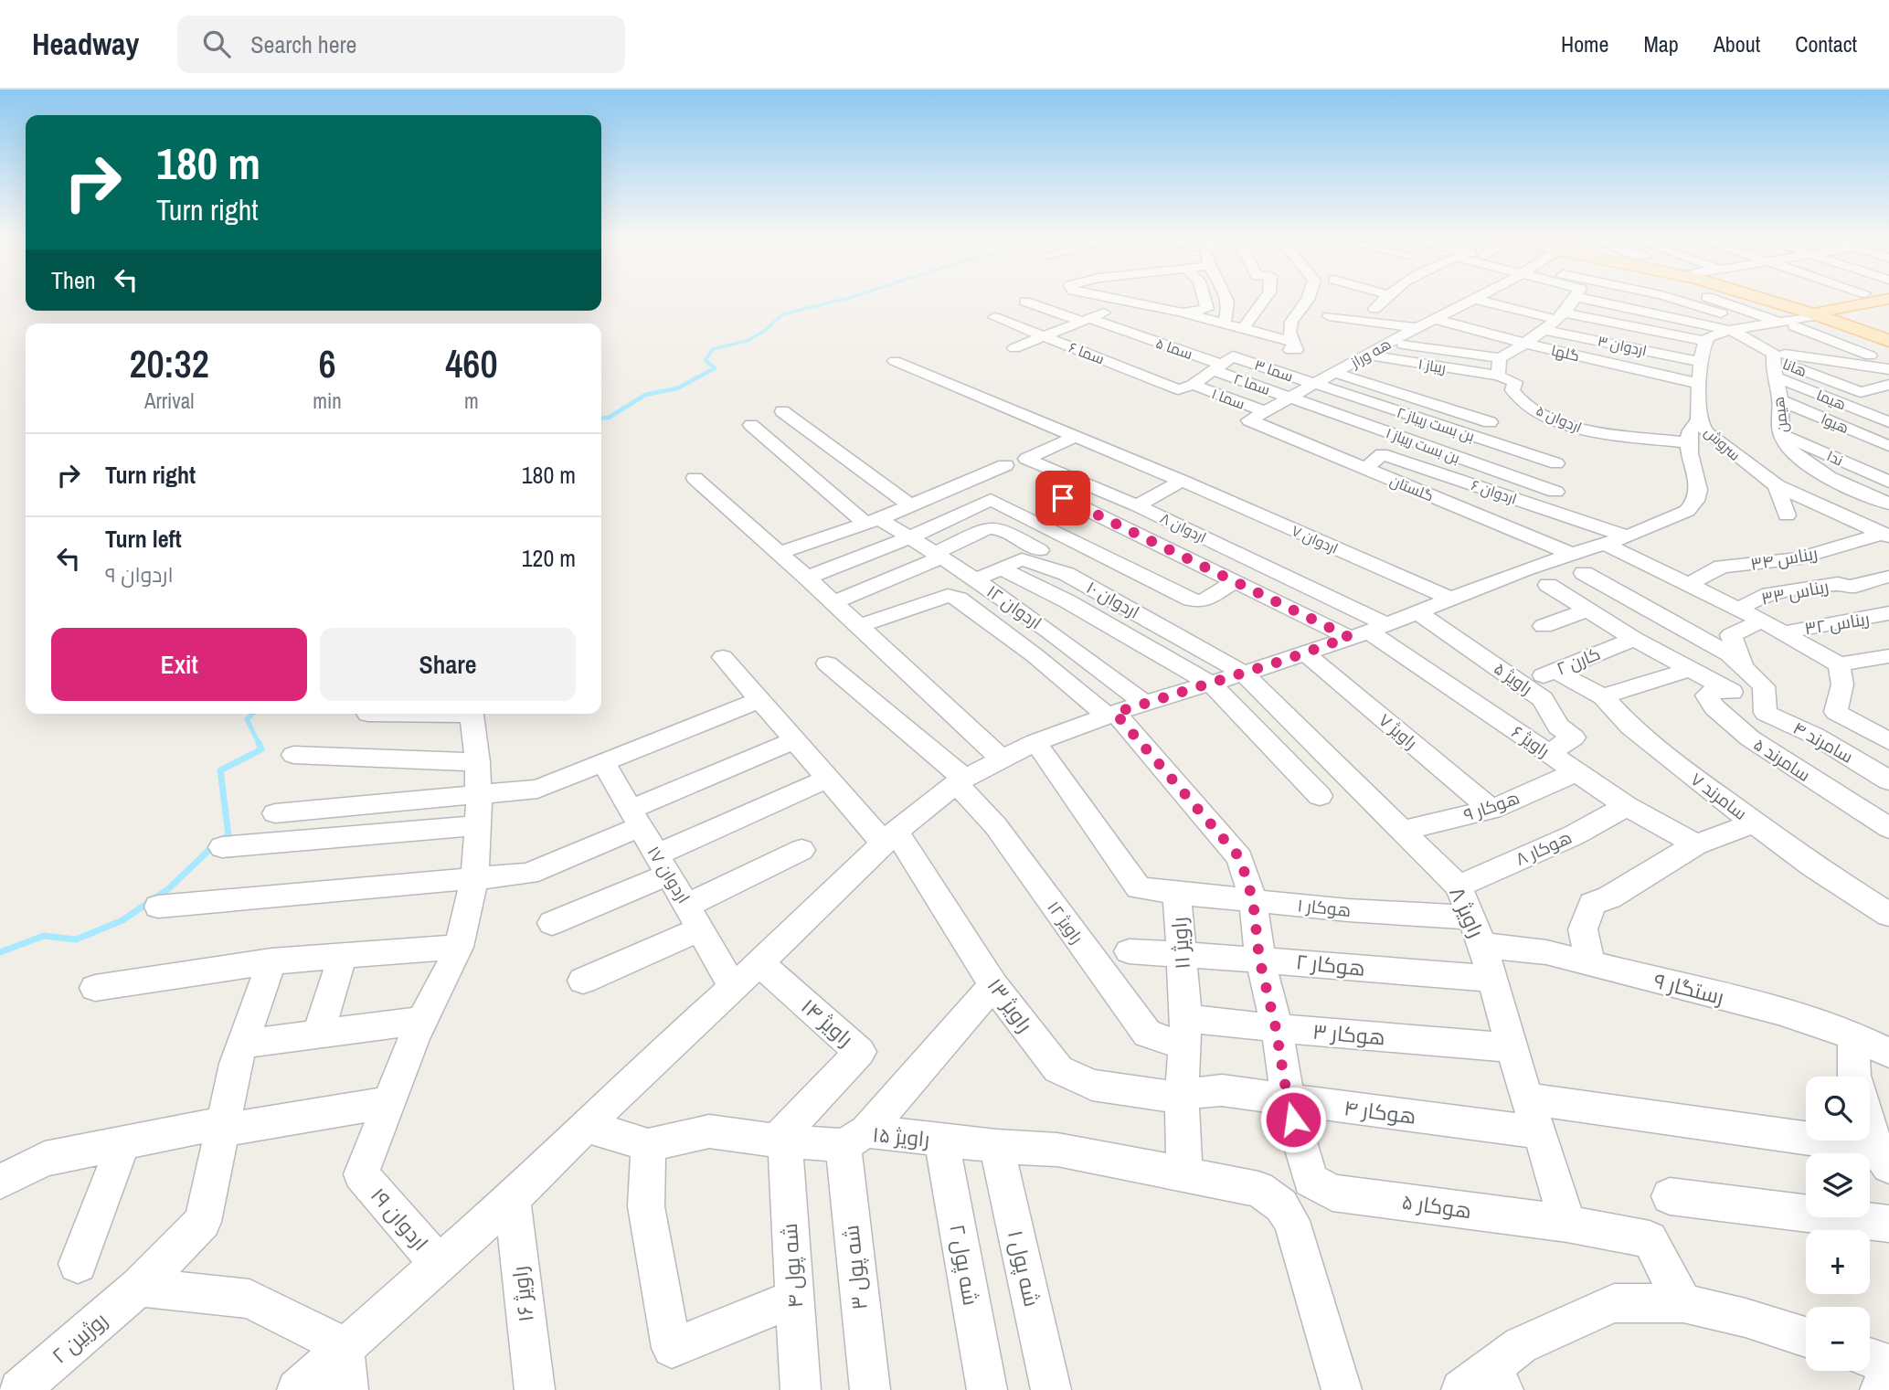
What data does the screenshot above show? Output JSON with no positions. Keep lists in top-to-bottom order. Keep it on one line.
{"streets":{"street":["اردوان ۳","سما ۵","سما ۶","هه وراز","گلها","ریباز ۱","هانا","سما ۳","سما ۲","سما ۱","هیما","هیمن","اردوان ۵","هیوا","بن بست ریباز ۲","سروش","بن بست ریباز ۱","ندا","گلستان","اردوان ۶","اردوان ۸","اردوان ۷","ریناس ۳۴","ریناس ۳۳","اردوان ۱۰","اردوان ۱۲","ریناس ۳۲","کارن ۲","راویژ ۵","راویژ ۷","راویژ ۶","سامرند ۴","سامرند ۵","سامرند ۷","هوکار ۹","هوکار ۸","اردوان ۱۷","هوکار ۱","راویژ ۸","راویژ ۱۲","راویژ ۱۱","هوکار ۲","رستگار ۹","راویژ ۱۳","راویژ ۱۴","هوکار ۳","هوکار ۴","راویژ ۱۵","هوکار ۵","اردوان ۱۹","شه پول ۲","شه پول ۴","شه پول ۳","شه پول ۱","راویژ ۱۶","روژبین ۲"]},"crossings":[["اردوان ۳","سروش"],["سما ۵","سما ۳"],["سما ۵","سما ۲"],["سما ۶","سما ۱"],["هه وراز","گلها"],["هه وراز","ریباز ۱"],["هه وراز","سما ۳"],["هه وراز","سما ۲"],["هه وراز","سما ۱"],["هه وراز","بن بست ریباز ۲"],["هه وراز","بن بست ریباز ۱"],["هه وراز","گلستان"],["گلها","سروش"],["ریباز ۱","اردوان ۵"],["هانا","هیمن"],["سما ۳","سما ۲"],["سما ۳","بن بست ریباز ۲"],["سما ۲","بن بست ریباز ۱"],["هیما","هیمن"],["هیمن","هیوا"],["هیمن","ندا"],["اردوان ۵","سروش"],["سروش","ریناس ۳۴"],["گلستان","اردوان ۶"],["اردوان ۸","اردوان ۷"],["اردوان ۸","راویژ ۶"],["اردوان ۱۰","اردوان ۱۲"],["اردوان ۱۰","راویژ ۸"],["کارن ۲","راویژ ۵"],["کارن ۲","سامرند ۷"],["راویژ ۵","راویژ ۶"],["راویژ ۷","هوکار ۹"],["راویژ ۶","هوکار ۹"],["راویژ ۶","هوکار ۸"],["هوکار ۹","راویژ ۸"],["هوکار ۸","راویژ ۸"],["هوکار ۱","راویژ ۸"],["هوکار ۱","راویژ ۱۱"],["هوکار ۱","رستگار ۹"],["راویژ ۸","هوکار ۲"],["راویژ ۸","رستگار ۹"],["راویژ ۸","هوکار ۳"],["راویژ ۸","هوکار ۴"],["راویژ ۸","هوکار ۵"],["راویژ ۱۲","راویژ ۱۱"],["راویژ ۱۲","هوکار ۳"],["راویژ ۱۱","هوکار ۲"],["راویژ ۱۱","راویژ ۱۳"],["راویژ ۱۱","هوکار ۳"],["راویژ ۱۱","هوکار ۴"],["راویژ ۱۱","راویژ ۱۵"],["راویژ ۱۳","هوکار ۴"],["راویژ ۱۴","راویژ ۱۵"],["راویژ ۱۴","شه پول ۴"],["هوکار ۴","هوکار ۵"],["راویژ ۱۵","شه پول ۲"],["راویژ ۱۵","شه پول ۴"],["راویژ ۱۵","شه پول ۳"],["راویژ ۱۵","شه پول ۱"]],"page":{"header":"Headway","search":"Search here","nav":["Home","Map","About","Contact"],"turn":["180 m","Turn right"],"then":"Then","eta":["20:32","Arrival","6","min","460","m"],"list":[{"name":"Turn right","value":"180 m"},{"name":"Turn left","note":"اردوان ۹","value":"120 m"}],"buttons":["Exit","Share"],"map_buttons":["+","−"]}}
